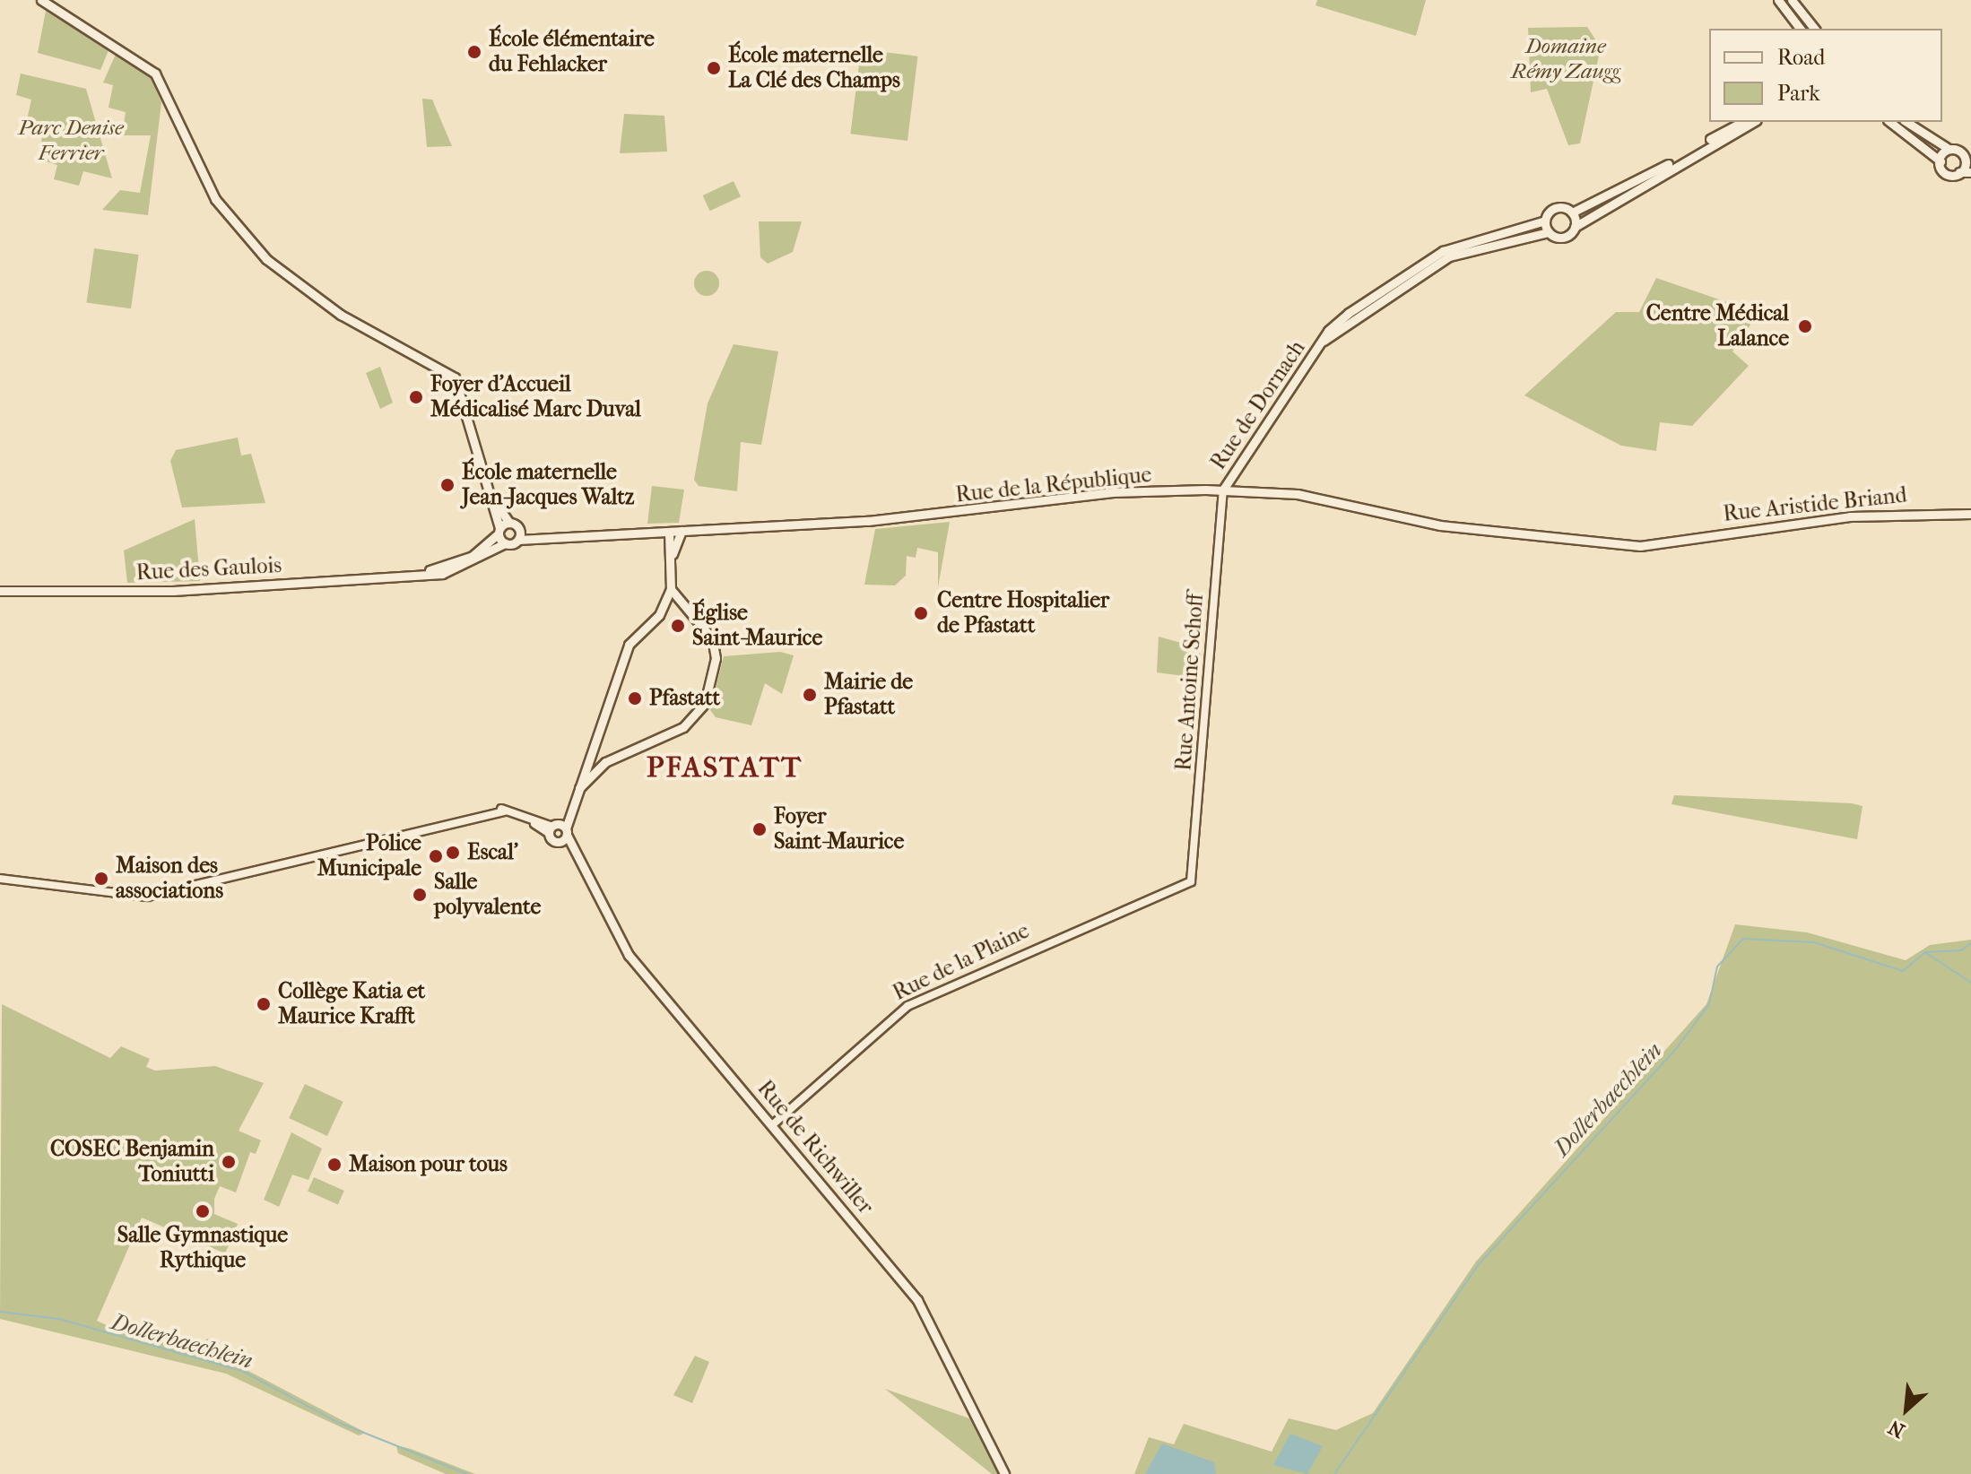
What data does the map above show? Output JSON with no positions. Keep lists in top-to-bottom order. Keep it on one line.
{"streets":{"main road":["Rue de Dornach","Rue de la République","Rue Aristide Briand","Rue des Gaulois","Rue de Richwiller"],"street":["Rue Antoine Schoff","Rue de la Plaine"]},"crossings":[["Rue de Dornach","Rue de la République"],["Rue de Dornach","Rue Antoine Schoff"],["Rue de la République","Rue Aristide Briand"],["Rue de la République","Rue des Gaulois"],["Rue de la République","Rue Antoine Schoff"],["Rue Antoine Schoff","Rue de la Plaine"],["Rue de la Plaine","Rue de Richwiller"]],"districts":["PFASTATT"],"water":["Dollerbaechlein"],"parks":["Domaine Rémy Zaugg","Parc Denise Ferrier"],"places":["École élémentaire du Fehlacker","École maternelle La Clé des Champs","Centre Médical Lalance","Foyer d'Accueil Médicalisé Marc Duval","École maternelle Jean-Jacques Waltz","Centre Hospitalier de Pfastatt","Église Saint-Maurice","Mairie de Pfastatt","Pfastatt","Foyer Saint-Maurice","Escal'","Police Municipale","Maison des associations","Salle polyvalente","Collège Katia et Maurice Krafft","COSEC Benjamin Toniutti","Maison pour tous","Salle Gymnastique Rythique"],"legend":["Road","Park"],"north":"bottom left"}
